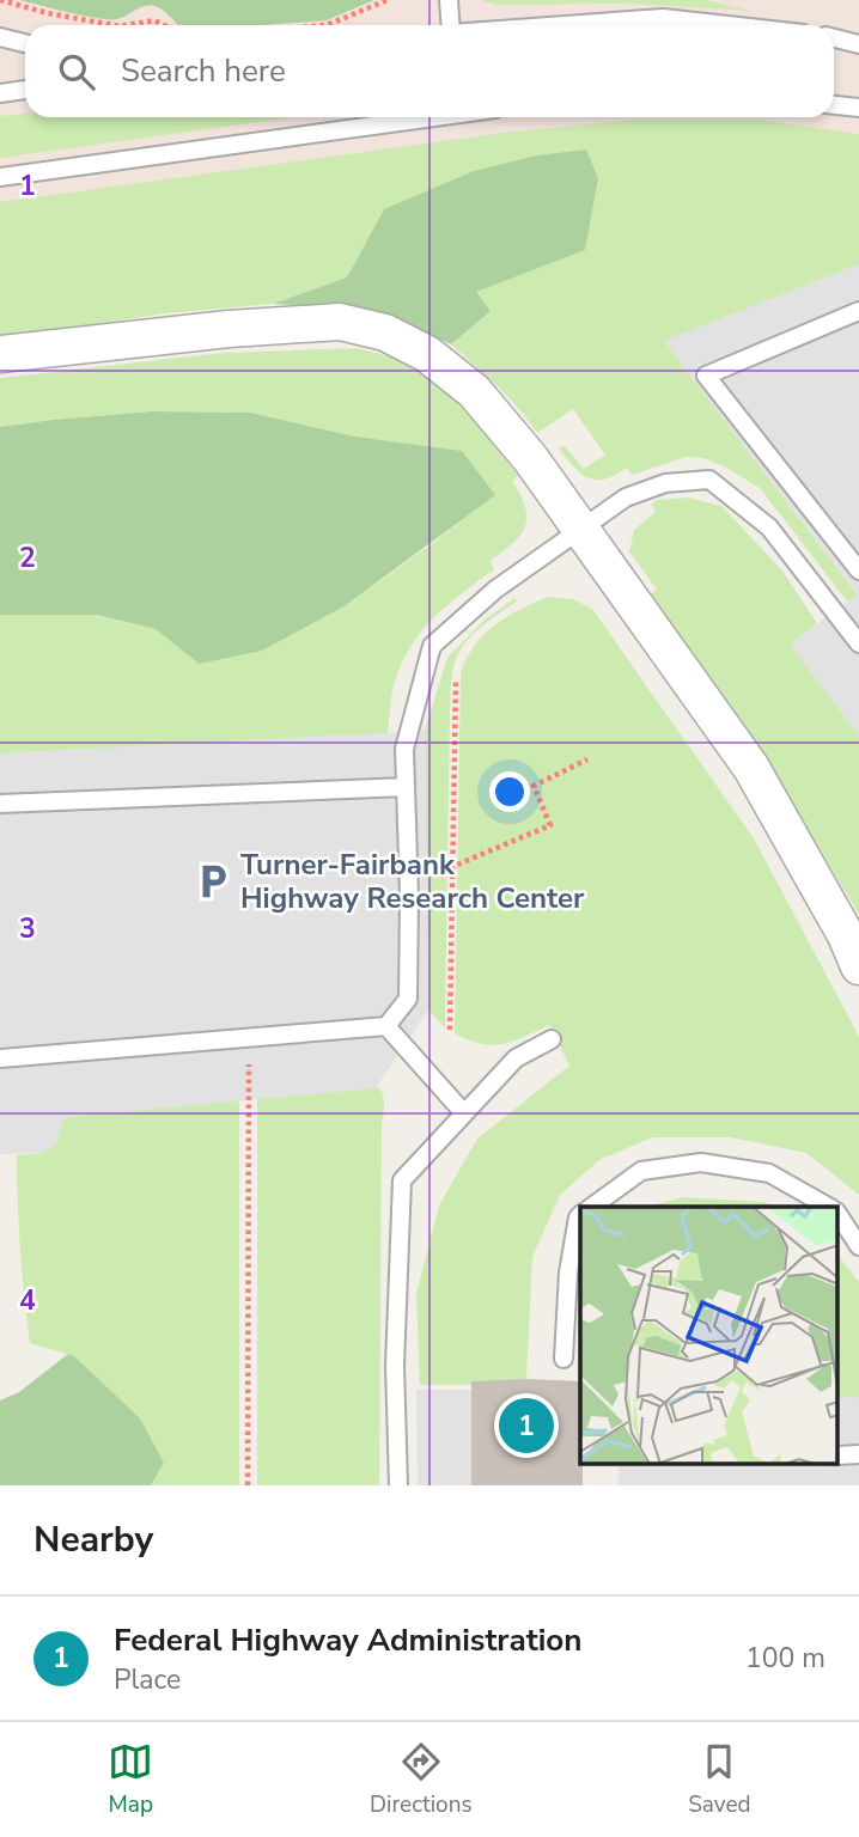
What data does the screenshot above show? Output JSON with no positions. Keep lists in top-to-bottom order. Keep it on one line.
{"places":{"parking":["Turner-Fairbank Highway Research Center"]},"page":{"search":"Search here","pins":"1","heading":"Nearby","list":[{"mark":"1","name":"Federal Highway Administration","note":"Place","value":"100 m"}],"nav":["Map","Directions","Saved"]},"grid":{"rows":["1","2","3","4"]}}
